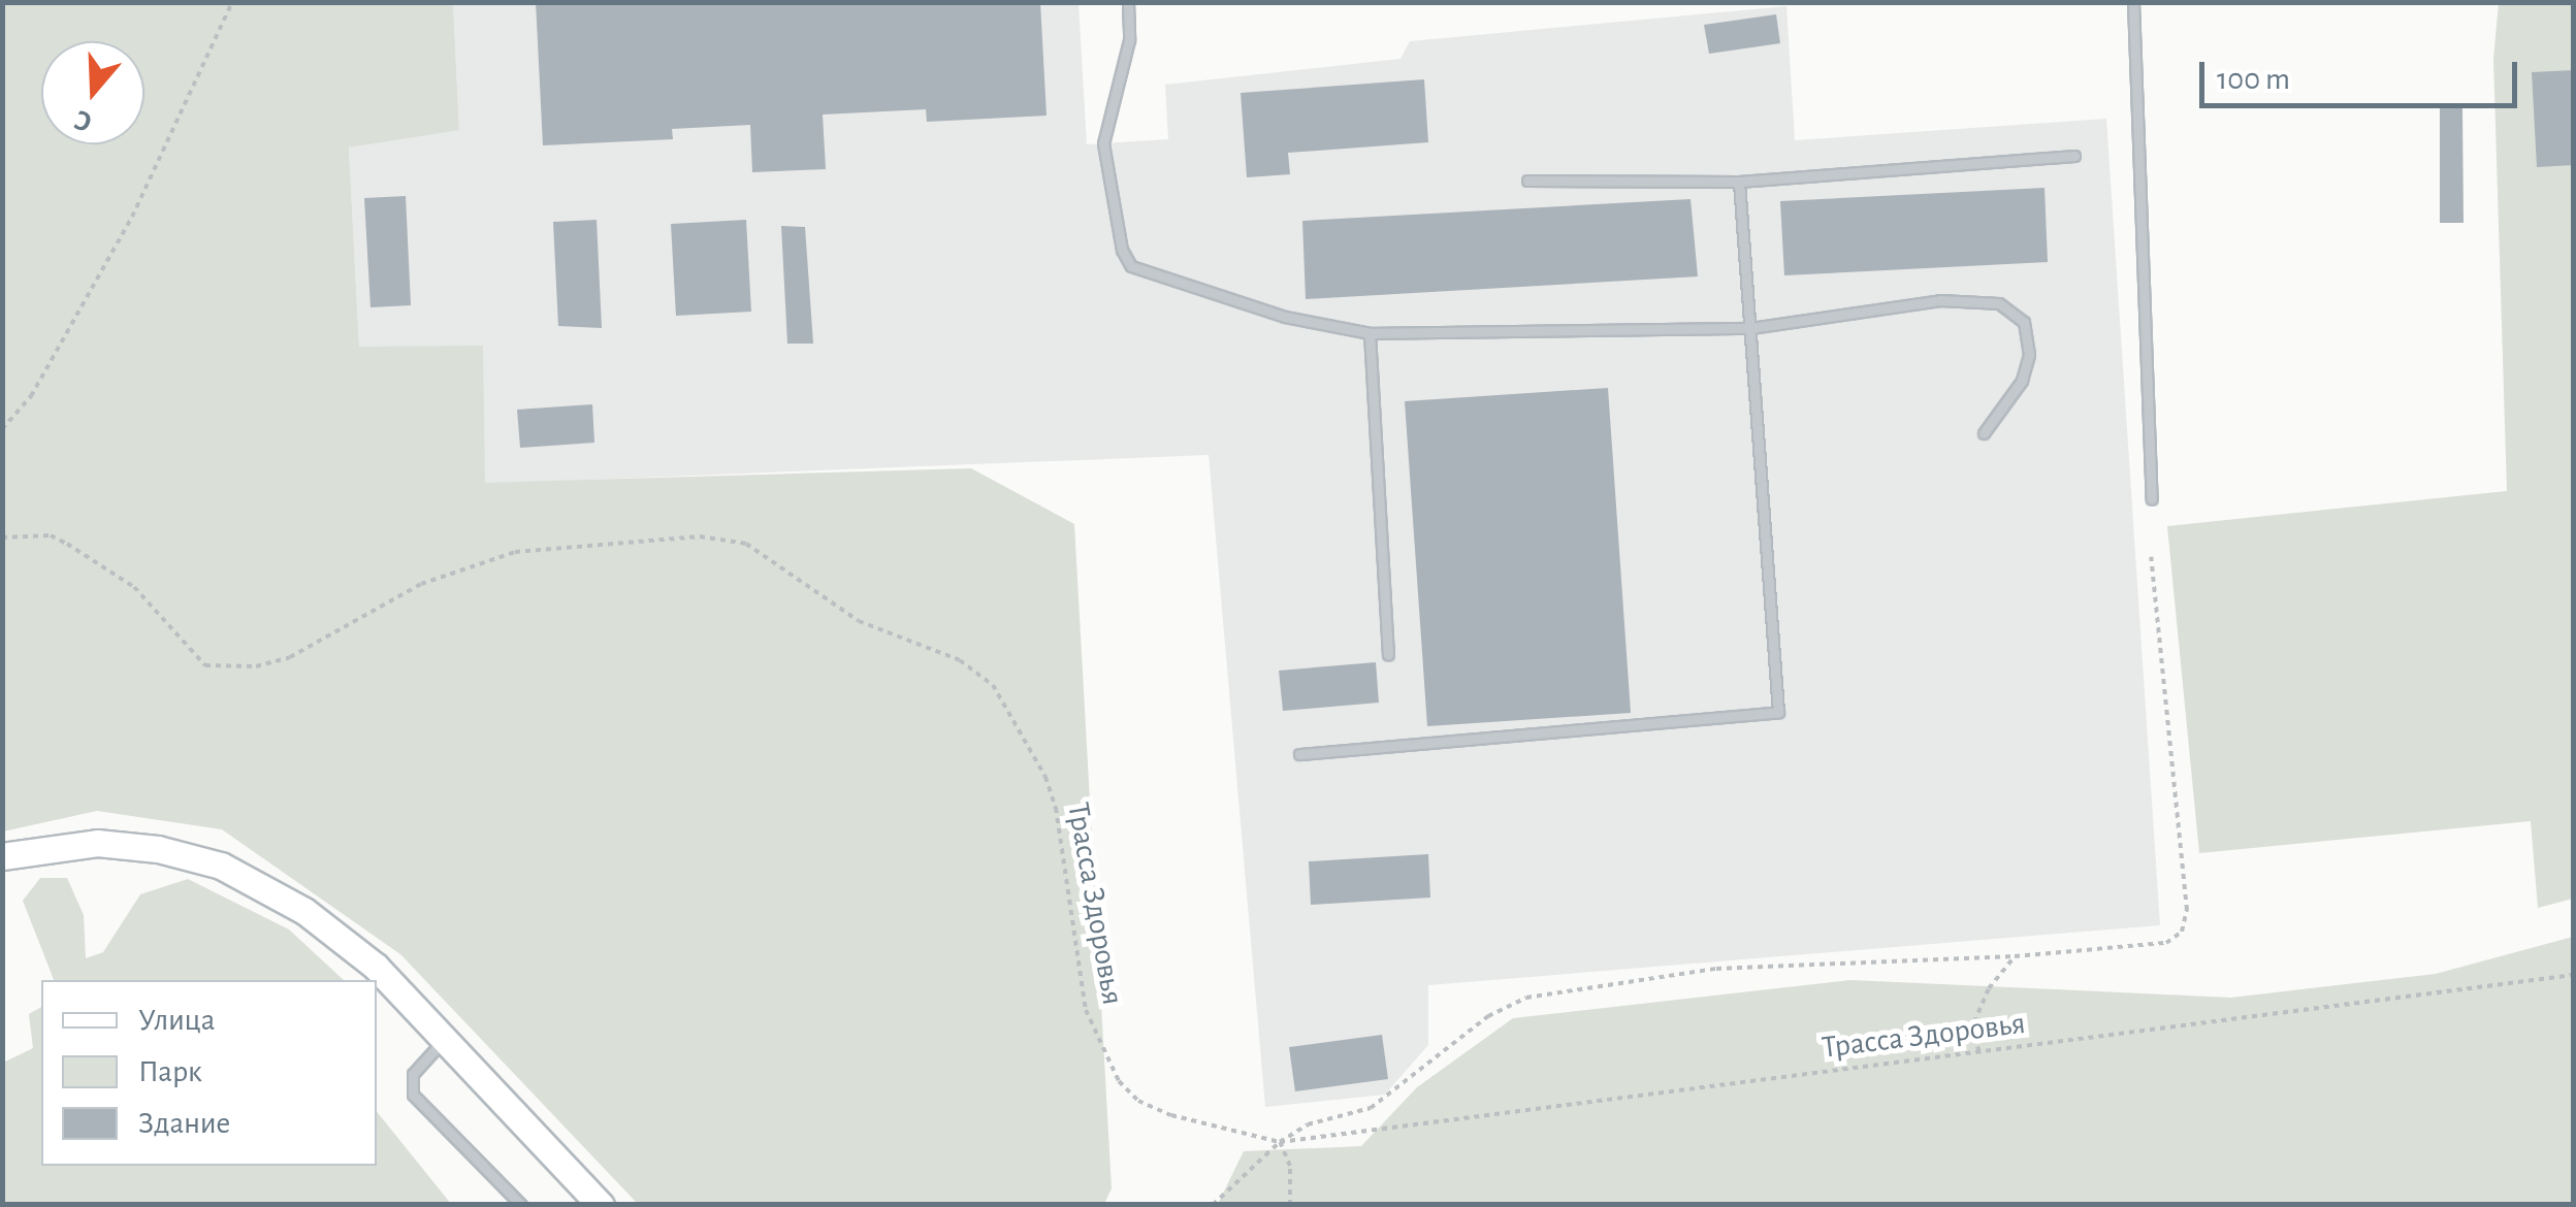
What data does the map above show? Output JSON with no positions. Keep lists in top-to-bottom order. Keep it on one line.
{"streets":{"path":["Трасса Здоровья"]},"legend":["Улица","Парк","Здание"],"scale_bar":"100 m","north":"bottom"}
